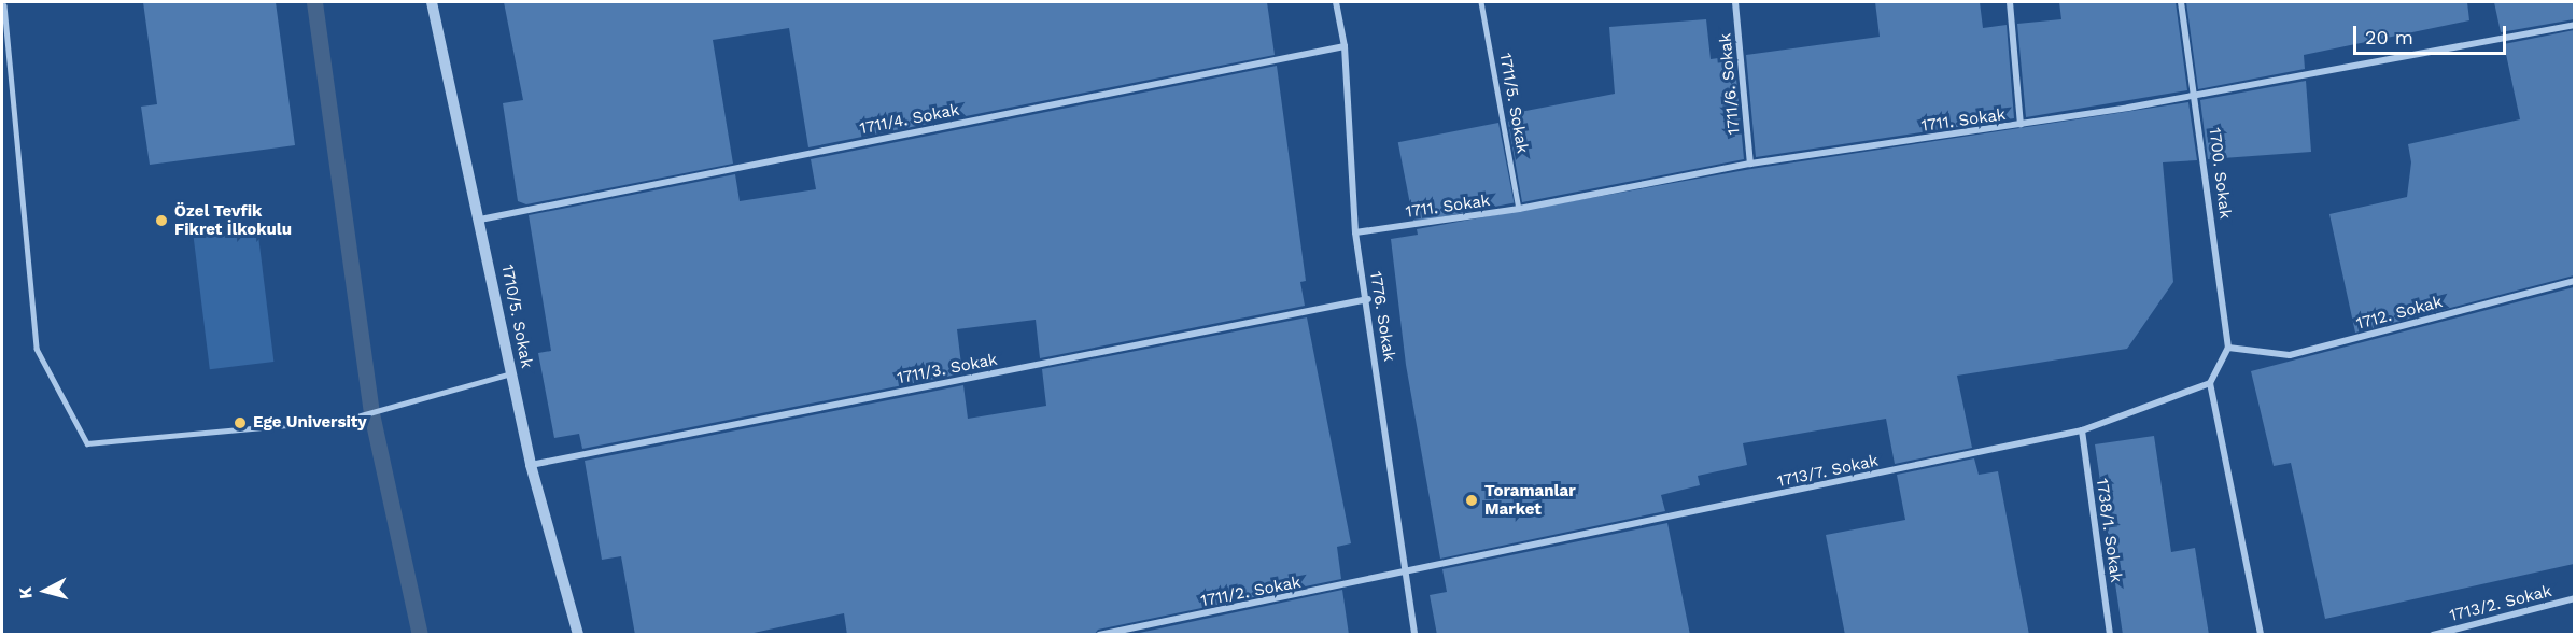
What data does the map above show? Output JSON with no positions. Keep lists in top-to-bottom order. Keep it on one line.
{"streets":{"street":["1711/6. Sokak","1711/4. Sokak","1711. Sokak","1700. Sokak","1712. Sokak","1710/5. Sokak","1776. Sokak","1711/3. Sokak","1713/7. Sokak","1738/1. Sokak","1711/2. Sokak","1713/2. Sokak"],"lane":["1711/5. Sokak"]},"crossings":[["1711/6. Sokak","1711. Sokak"],["1711/5. Sokak","1711. Sokak"],["1711/4. Sokak","1710/5. Sokak"],["1711/4. Sokak","1776. Sokak"],["1711. Sokak","1700. Sokak"],["1711. Sokak","1776. Sokak"],["1700. Sokak","1712. Sokak"],["1710/5. Sokak","1711/3. Sokak"],["1776. Sokak","1711/3. Sokak"],["1776. Sokak","1713/7. Sokak"],["1776. Sokak","1711/2. Sokak"],["1713/7. Sokak","1738/1. Sokak"],["1713/7. Sokak","1711/2. Sokak"]],"places":["Özel Tevfik Fikret İlkokulu","Ege University","Toramanlar Market"],"scale_bar":"20 m","north":"left"}
